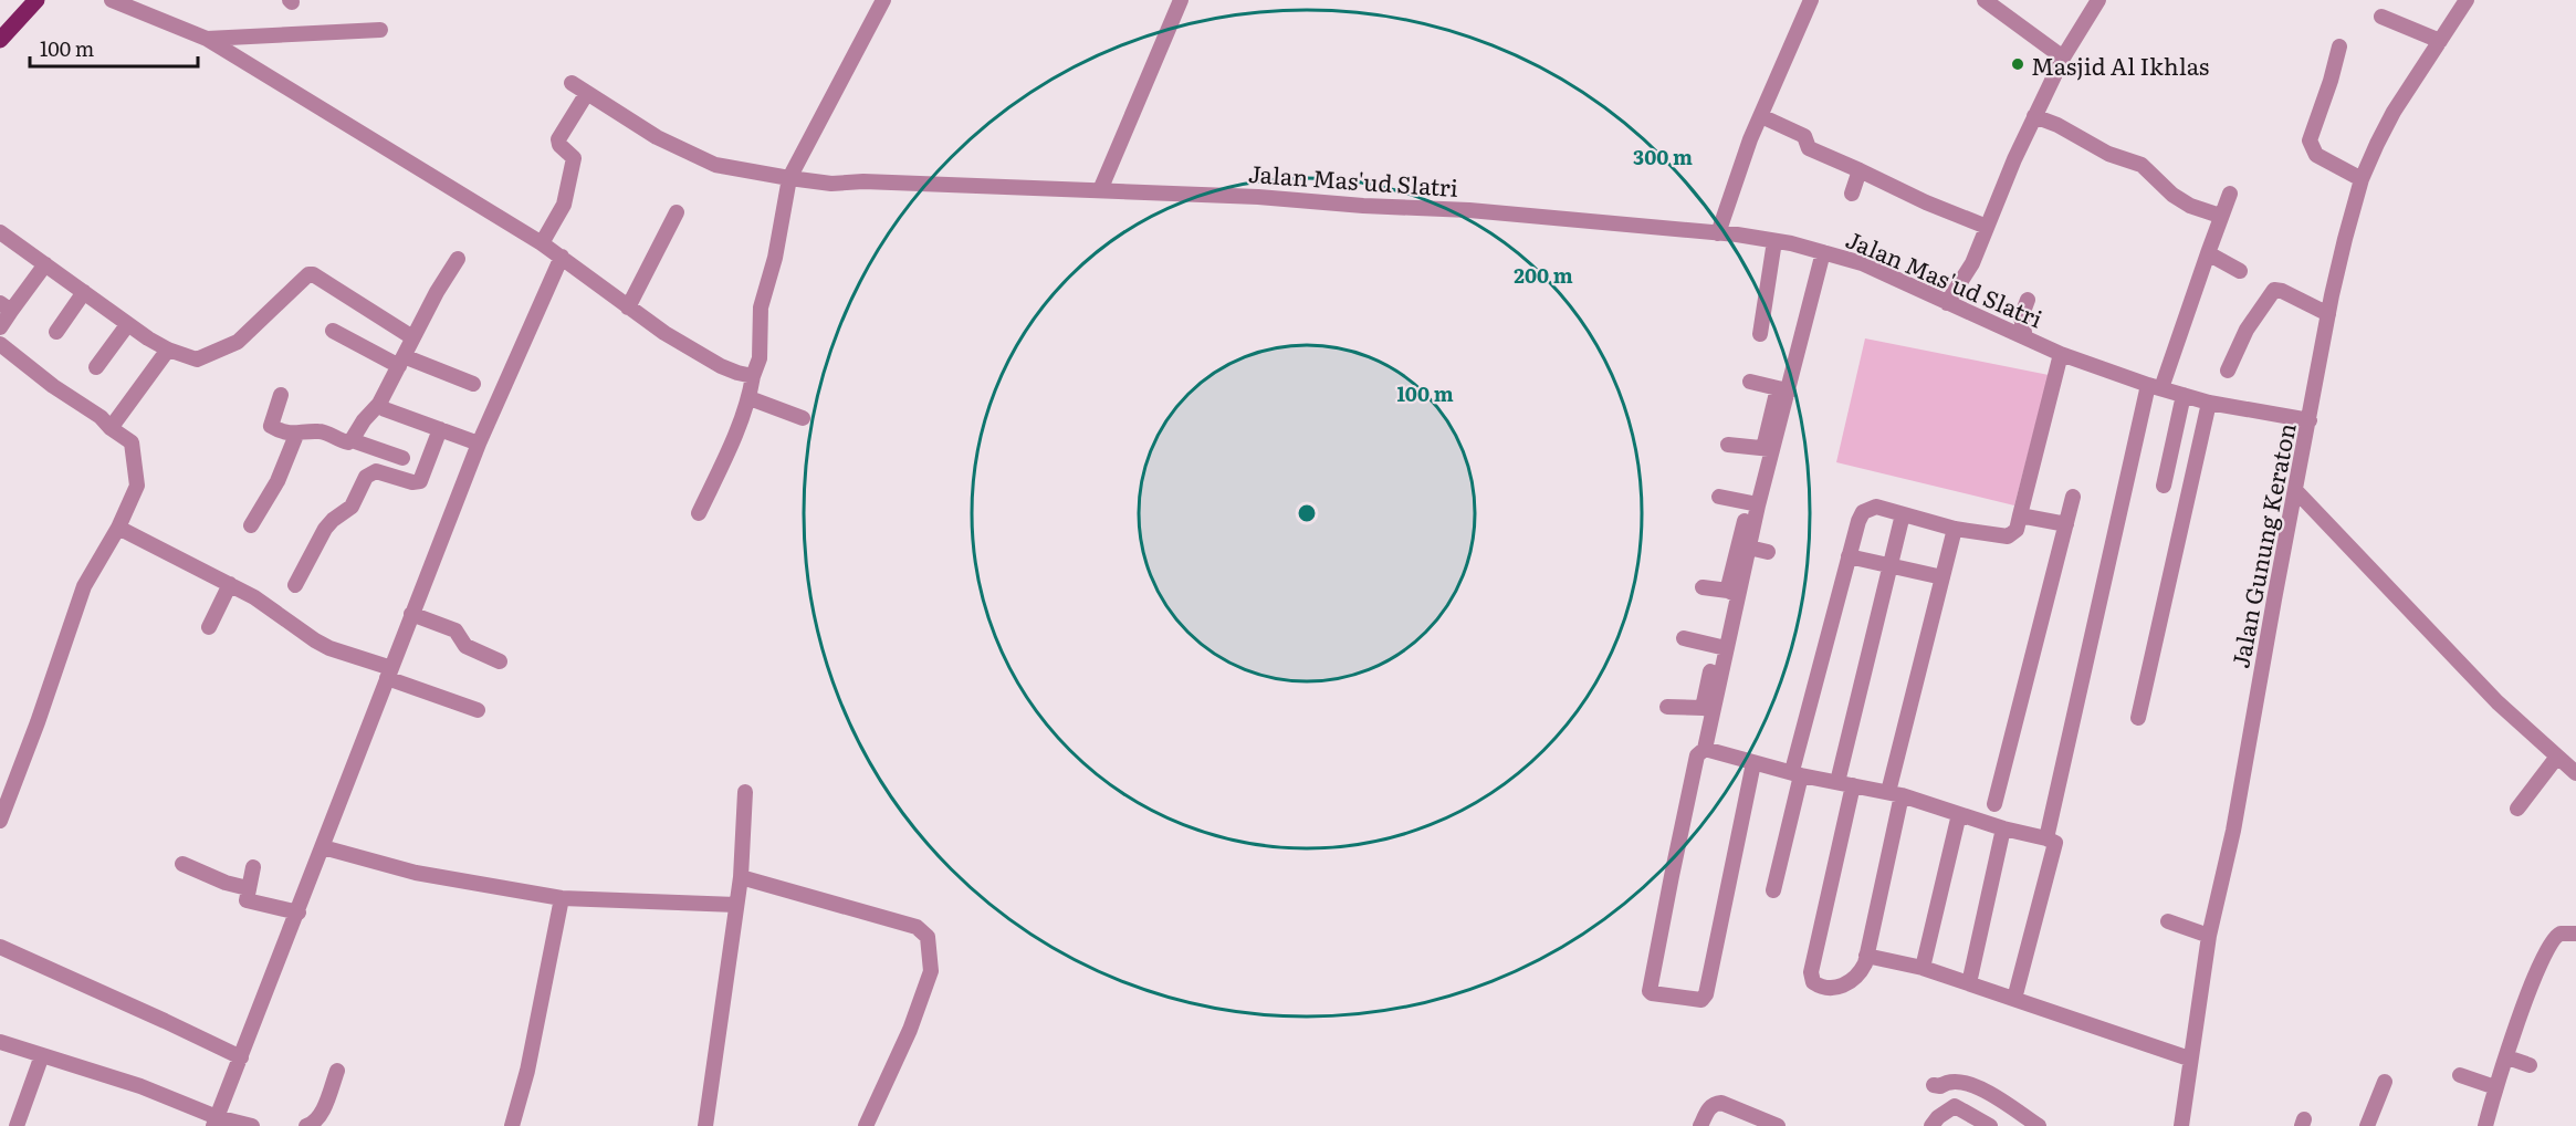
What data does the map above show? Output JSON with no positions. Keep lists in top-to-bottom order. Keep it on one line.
{"streets":{"street":["Jalan Mas'ud Slatri","Jalan Gunung Keraton"]},"crossings":[["Jalan Mas'ud Slatri","Jalan Gunung Keraton"]],"places":["Masjid Al Ikhlas"],"scale_bar":"100 m","rings":["300 m","200 m","100 m"]}
